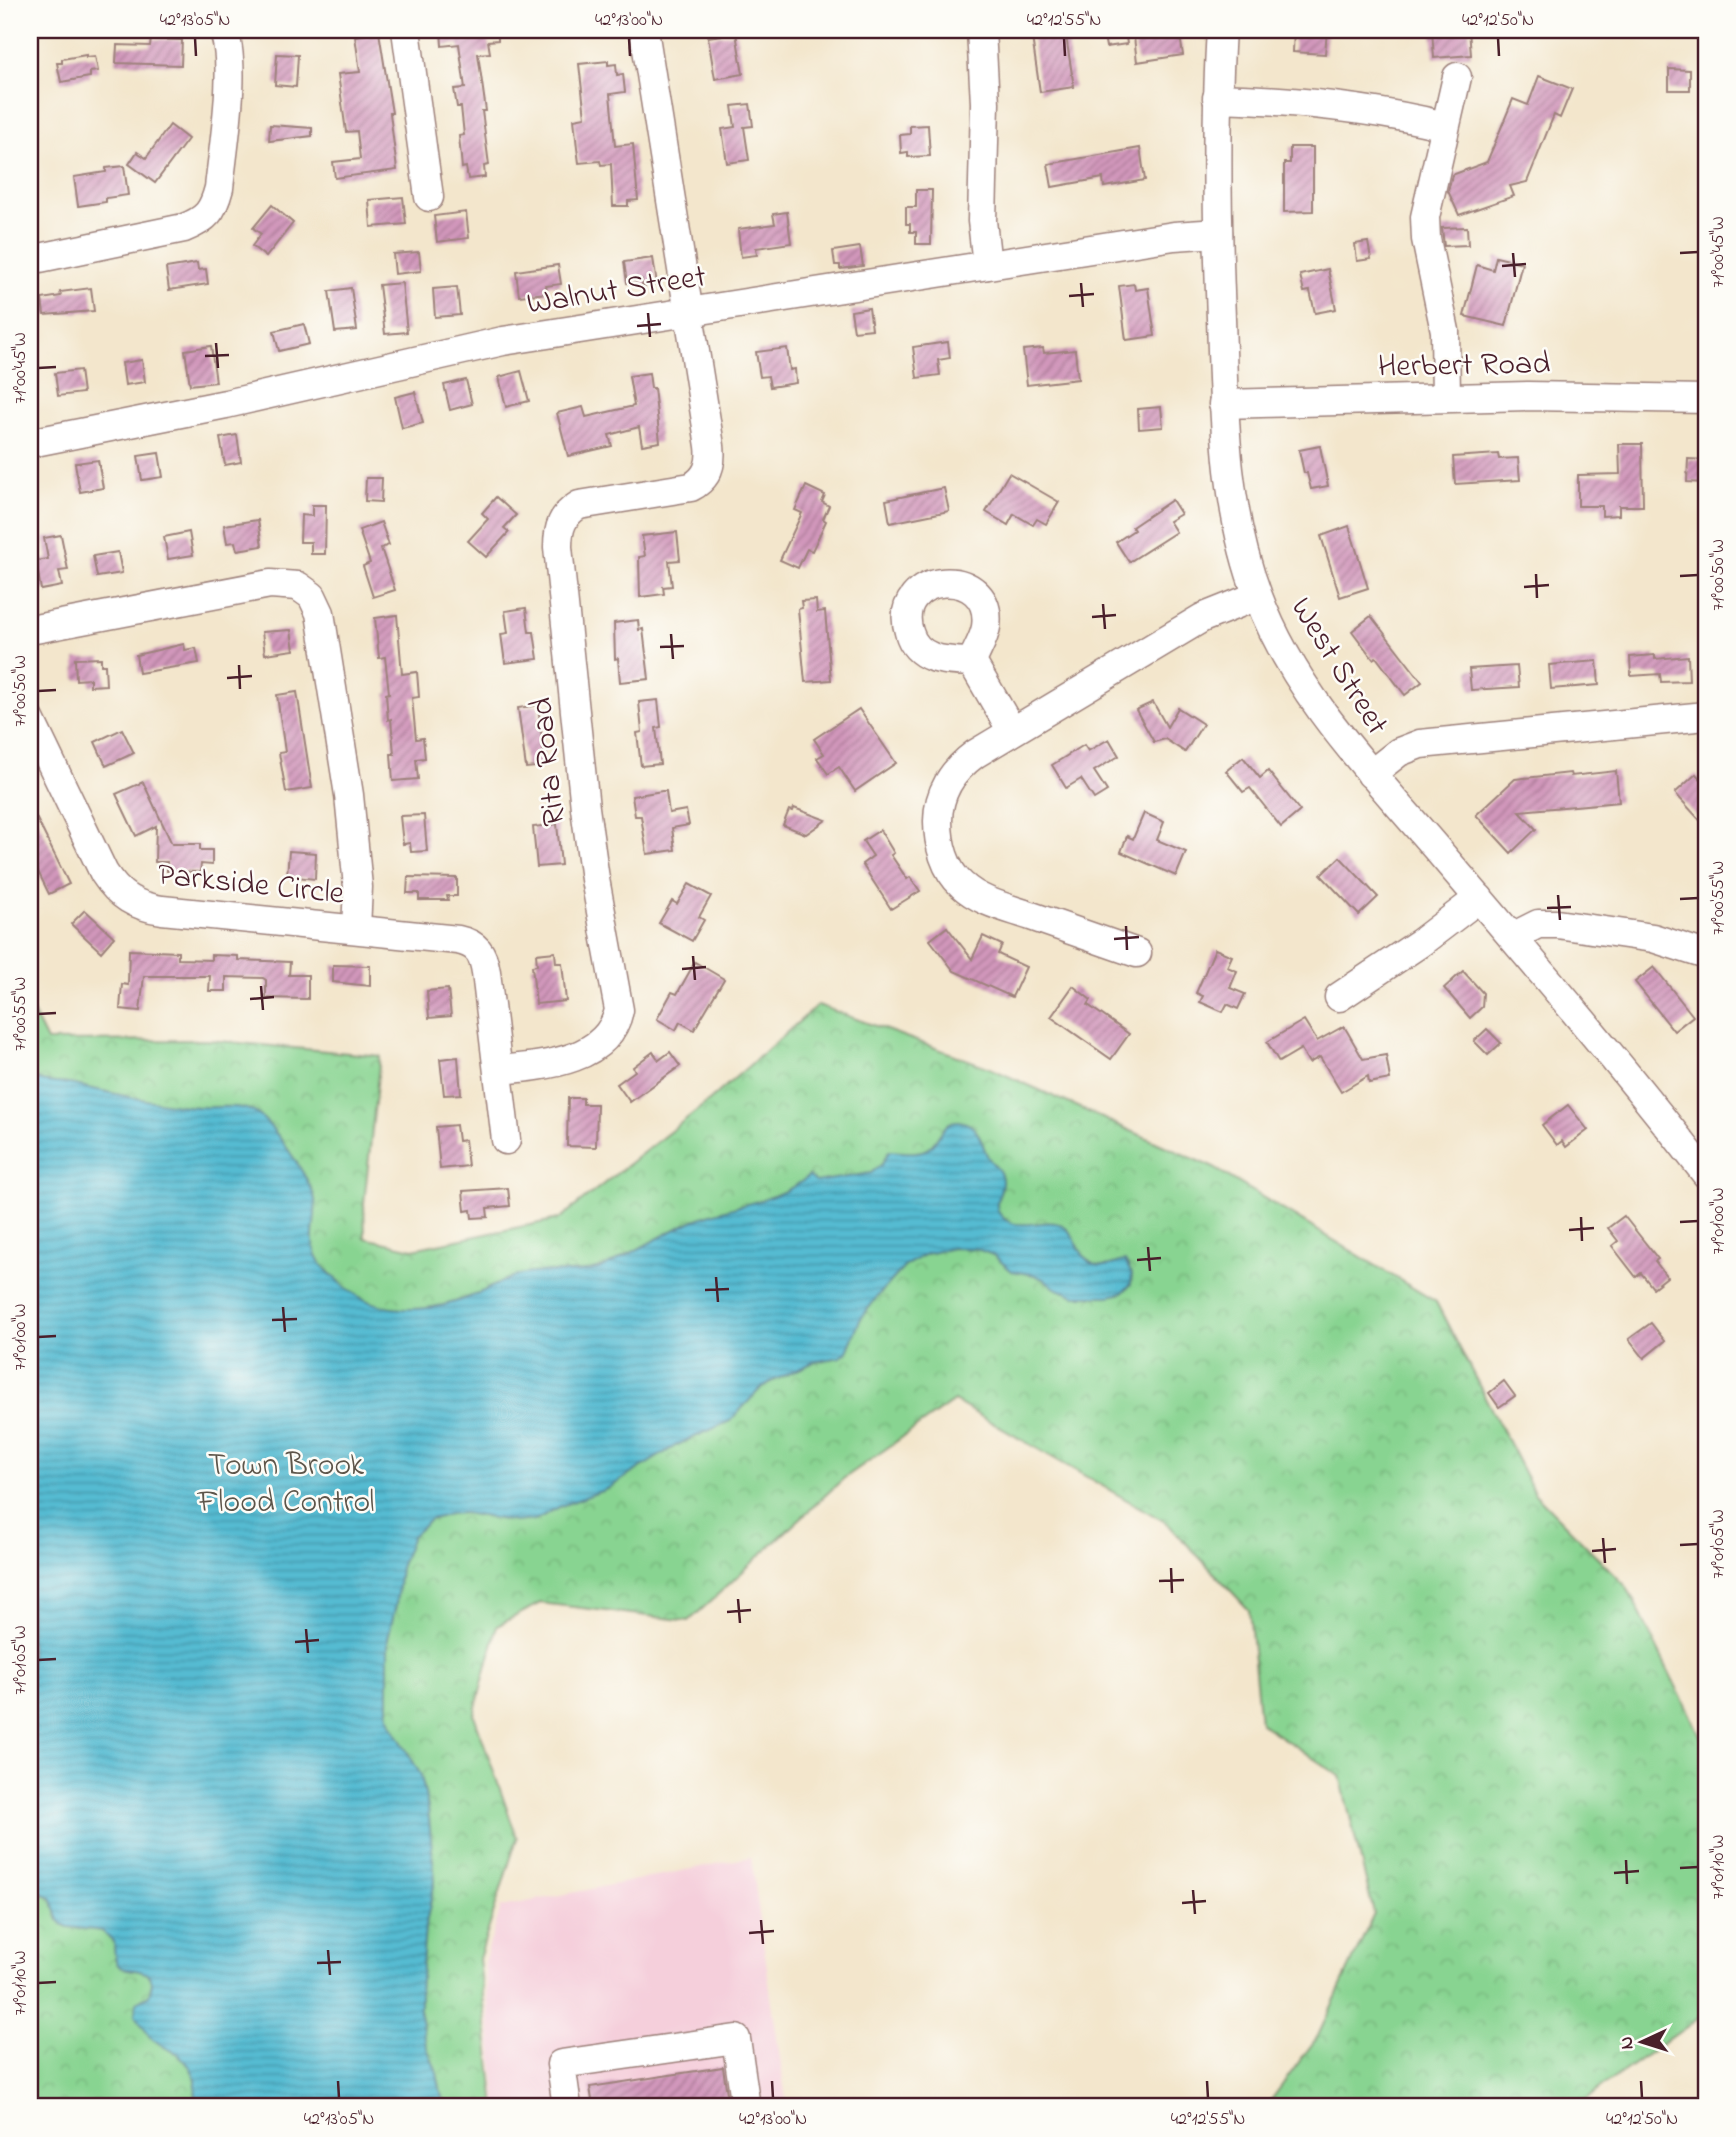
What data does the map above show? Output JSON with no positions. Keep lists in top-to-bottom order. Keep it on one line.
{"streets":{"street":["Walnut Street","Herbert Road","West Street","Rita Road","Parkside Circle"]},"crossings":[["Walnut Street","West Street"],["Walnut Street","Rita Road"],["Herbert Road","West Street"]],"parks":["Town Brook Flood Control"],"north":"left","coordinates":["42°13'05\"N","42°13'00\"N","42°12'55\"N","42°12'50\"N","71°00'45\"W","71°00'50\"W","71°00'55\"W","71°01'00\"W","71°01'05\"W","71°01'10\"W"]}
